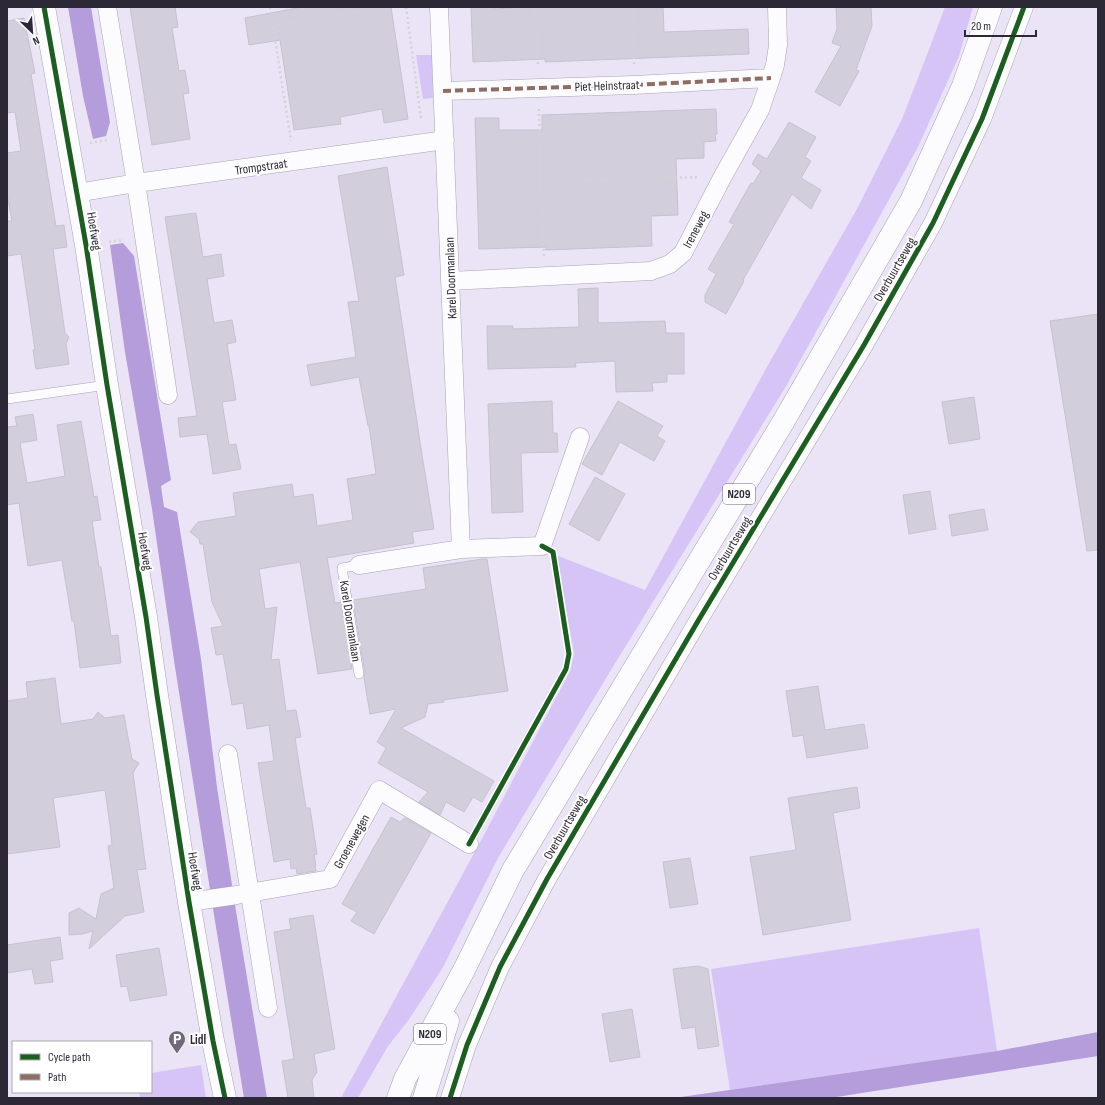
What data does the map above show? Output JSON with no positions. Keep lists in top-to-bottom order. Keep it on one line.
{"streets":{"main road":["Hoefweg","Overbuurtseweg","N209"],"street":["Piet Heinstraat","Trompstraat","Ireneweg","Karel Doormanlaan","Groenewegen"]},"crossings":[["Piet Heinstraat","Ireneweg"],["Piet Heinstraat","Karel Doormanlaan"],["Trompstraat","Hoefweg"],["Trompstraat","Karel Doormanlaan"],["Ireneweg","Karel Doormanlaan"],["Hoefweg","Groenewegen"]],"places":{"parking":["Lidl"]},"legend":["Cycle path","Path"],"scale_bar":"20 m","north":"bottom right"}
